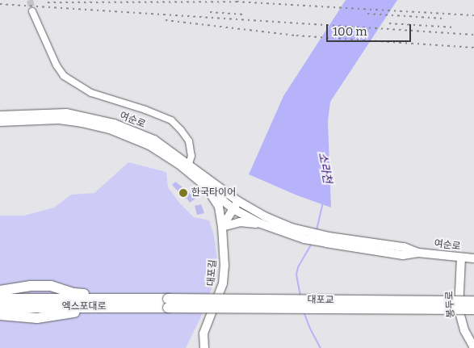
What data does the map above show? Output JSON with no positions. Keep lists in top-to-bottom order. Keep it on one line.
{"streets":{"highway":["대포교","엑스포대로"],"street":["여순로","대포길","봉두로"]},"crossings":[["여순로","대포길"],["여순로","봉두로"],["대포교","엑스포대로"]],"water":["소라천"],"places":["한국타이어"],"scale_bar":"100 m"}
